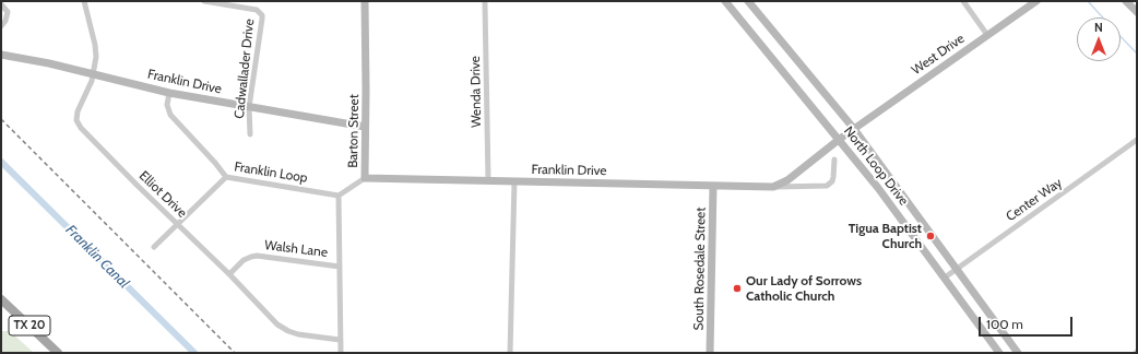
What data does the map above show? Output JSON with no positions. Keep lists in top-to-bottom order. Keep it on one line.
{"streets":{"main road":["TX 20"],"street":["West Drive","Cadwallader Drive","Franklin Drive","Wenda Drive","Barton Street","North Loop Drive","Franklin Loop","Elliot Drive","Center Way","Walsh Lane","South Rosedale Street"]},"crossings":[["West Drive","Franklin Drive"],["West Drive","North Loop Drive"],["Cadwallader Drive","Franklin Drive"],["Franklin Drive","Wenda Drive"],["Franklin Drive","Barton Street"],["Franklin Drive","North Loop Drive"],["Franklin Drive","Franklin Loop"],["Franklin Drive","Elliot Drive"],["Franklin Drive","South Rosedale Street"],["Barton Street","Franklin Loop"],["North Loop Drive","Center Way"],["Elliot Drive","Walsh Lane"]],"water":["Franklin Canal"],"places":["Tigua Baptist Church","Our Lady of Sorrows Catholic Church"],"scale_bar":"100 m","north":"top"}
